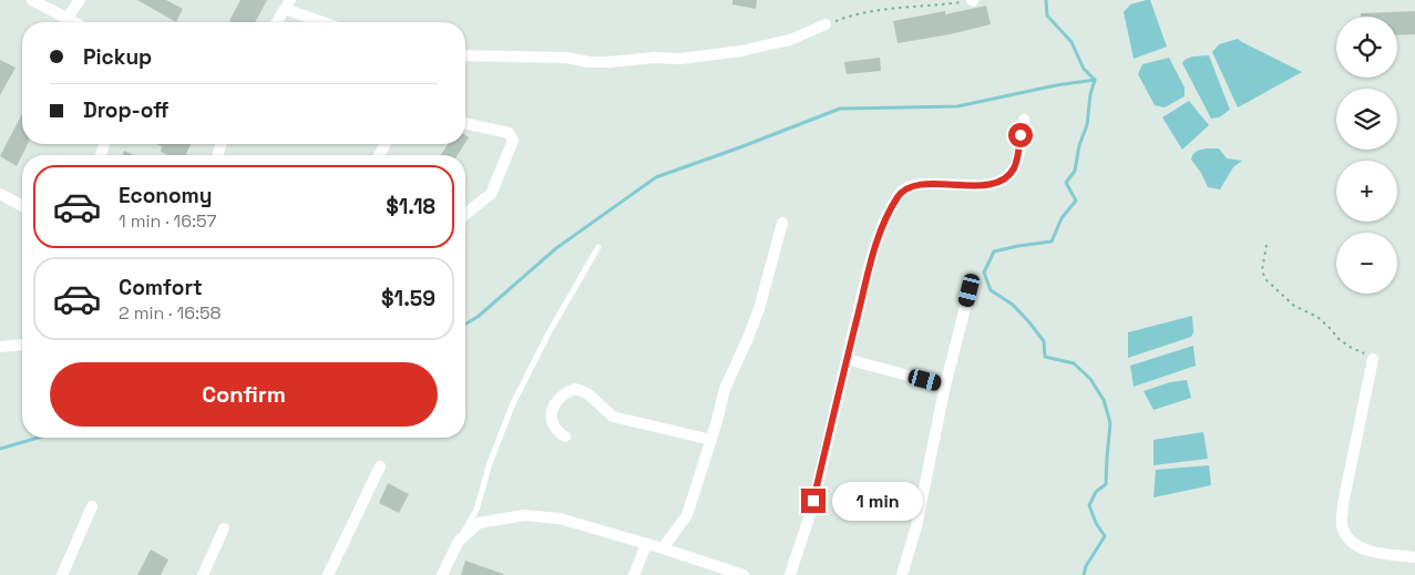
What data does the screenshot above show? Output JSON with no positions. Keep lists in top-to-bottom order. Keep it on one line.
{"page":{"map_buttons":["+","−"],"banner":["Pickup","Drop-off"],"list":[{"name":"Economy","note":"1 min · 16:57","value":"$1.18"},{"name":"Comfort","note":"2 min · 16:58","value":"$1.59"}],"buttons":"Confirm","bubble":"1 min"}}
